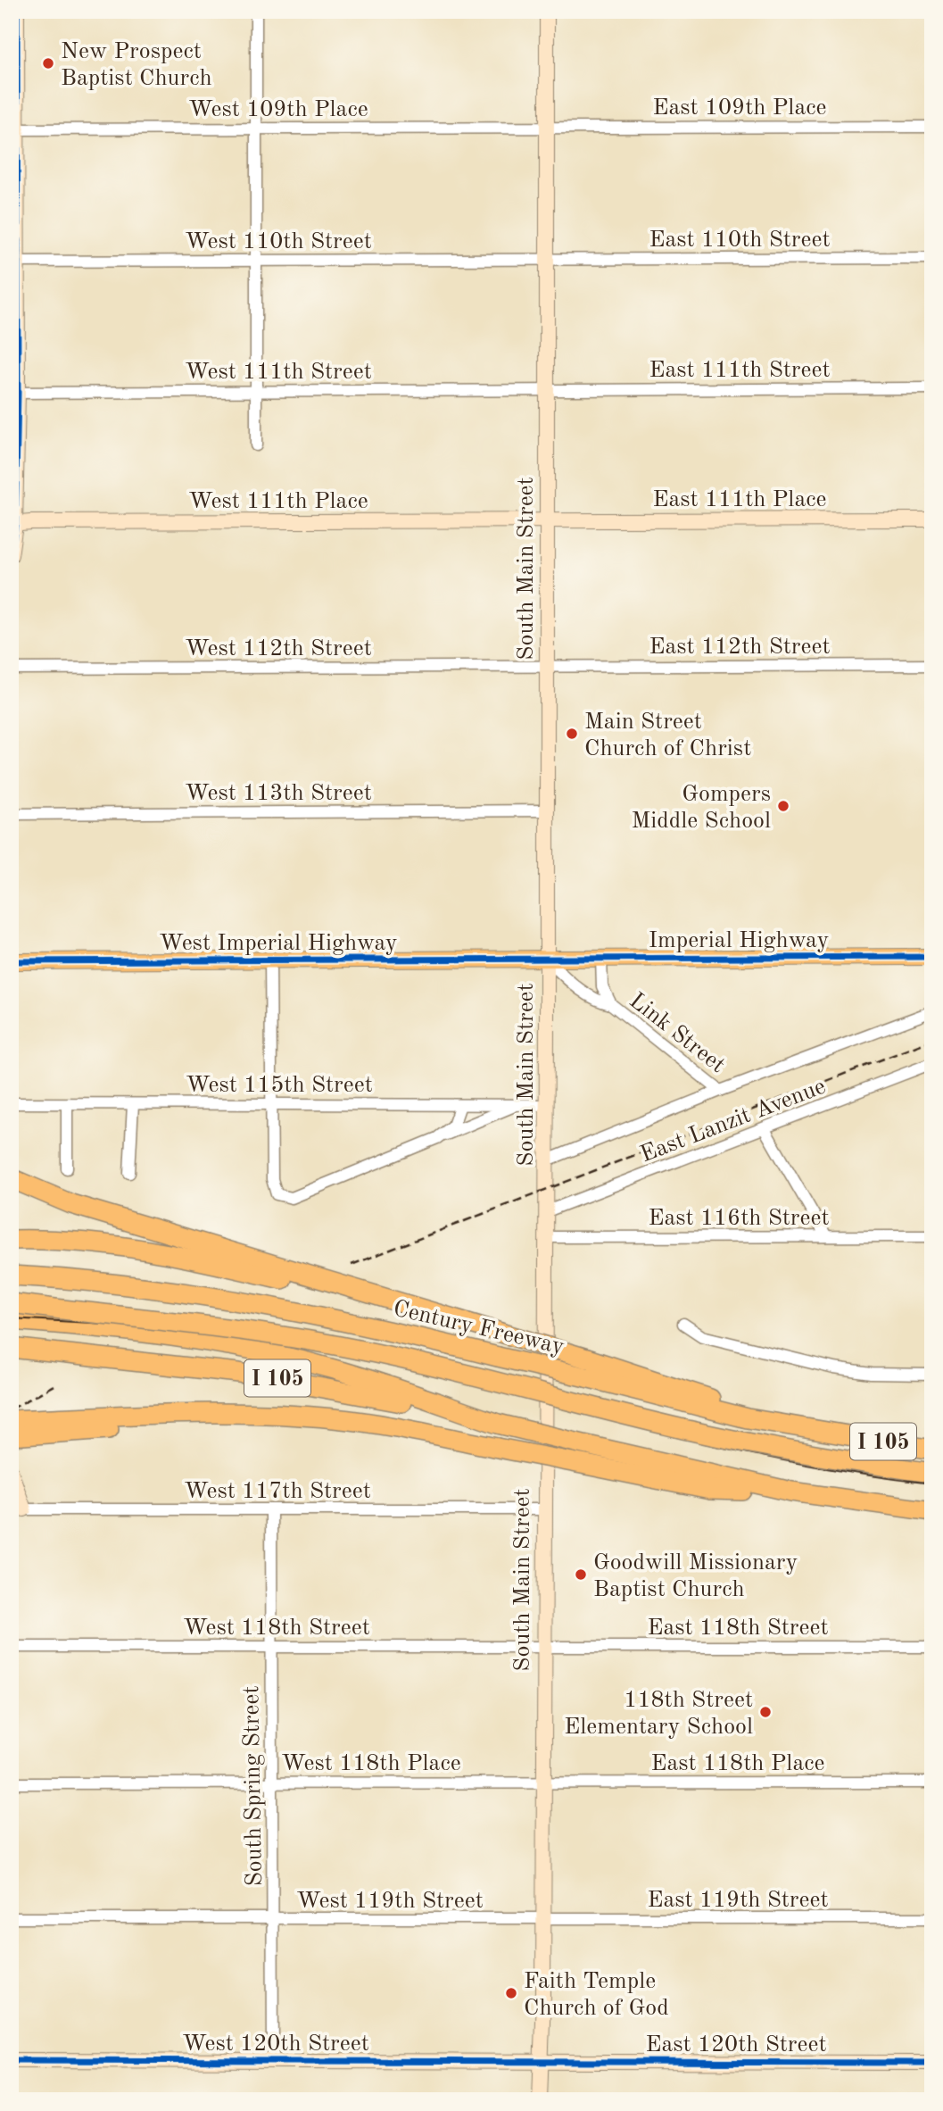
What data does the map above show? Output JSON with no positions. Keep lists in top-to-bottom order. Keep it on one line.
{"streets":{"highway":["Century Freeway","I 105"],"main road":["East 111th Place","West 111th Place","South Main Street","Imperial Highway","West Imperial Highway","West 120th Street","East 120th Street"],"street":["East 109th Place","West 109th Place","East 110th Street","West 110th Street","East 111th Street","West 111th Street","East 112th Street","West 112th Street","West 113th Street","Link Street","West 115th Street","East Lanzit Avenue","East 116th Street","West 117th Street","West 118th Street","East 118th Street","West 118th Place","East 118th Place","South Spring Street","East 119th Street","West 119th Street"]},"crossings":[["East 109th Place","West 109th Place"],["East 109th Place","South Main Street"],["West 109th Place","South Main Street"],["East 110th Street","West 110th Street"],["East 110th Street","South Main Street"],["West 110th Street","South Main Street"],["East 111th Street","West 111th Street"],["East 111th Street","South Main Street"],["West 111th Street","South Main Street"],["East 111th Place","West 111th Place"],["East 111th Place","South Main Street"],["West 111th Place","South Main Street"],["South Main Street","East 112th Street"],["South Main Street","West 112th Street"],["South Main Street","West 113th Street"],["South Main Street","Imperial Highway"],["South Main Street","West Imperial Highway"],["South Main Street","Link Street"],["South Main Street","West 115th Street"],["South Main Street","East Lanzit Avenue"],["South Main Street","East 116th Street"],["South Main Street","West 117th Street"],["South Main Street","West 118th Street"],["South Main Street","East 118th Street"],["South Main Street","West 118th Place"],["South Main Street","East 118th Place"],["South Main Street","East 119th Street"],["South Main Street","West 119th Street"],["South Main Street","West 120th Street"],["South Main Street","East 120th Street"],["East 112th Street","West 112th Street"],["Imperial Highway","West Imperial Highway"],["Imperial Highway","Link Street"],["West Imperial Highway","Link Street"],["Link Street","East Lanzit Avenue"],["West 117th Street","South Spring Street"],["West 118th Street","East 118th Street"],["West 118th Street","South Spring Street"],["West 118th Place","East 118th Place"],["West 118th Place","South Spring Street"],["South Spring Street","West 119th Street"],["South Spring Street","West 120th Street"],["East 119th Street","West 119th Street"],["West 120th Street","East 120th Street"]],"places":["New Prospect Baptist Church","Main Street Church of Christ","Gompers Middle School","Goodwill Missionary Baptist Church","118th Street Elementary School","Faith Temple Church of God"]}
